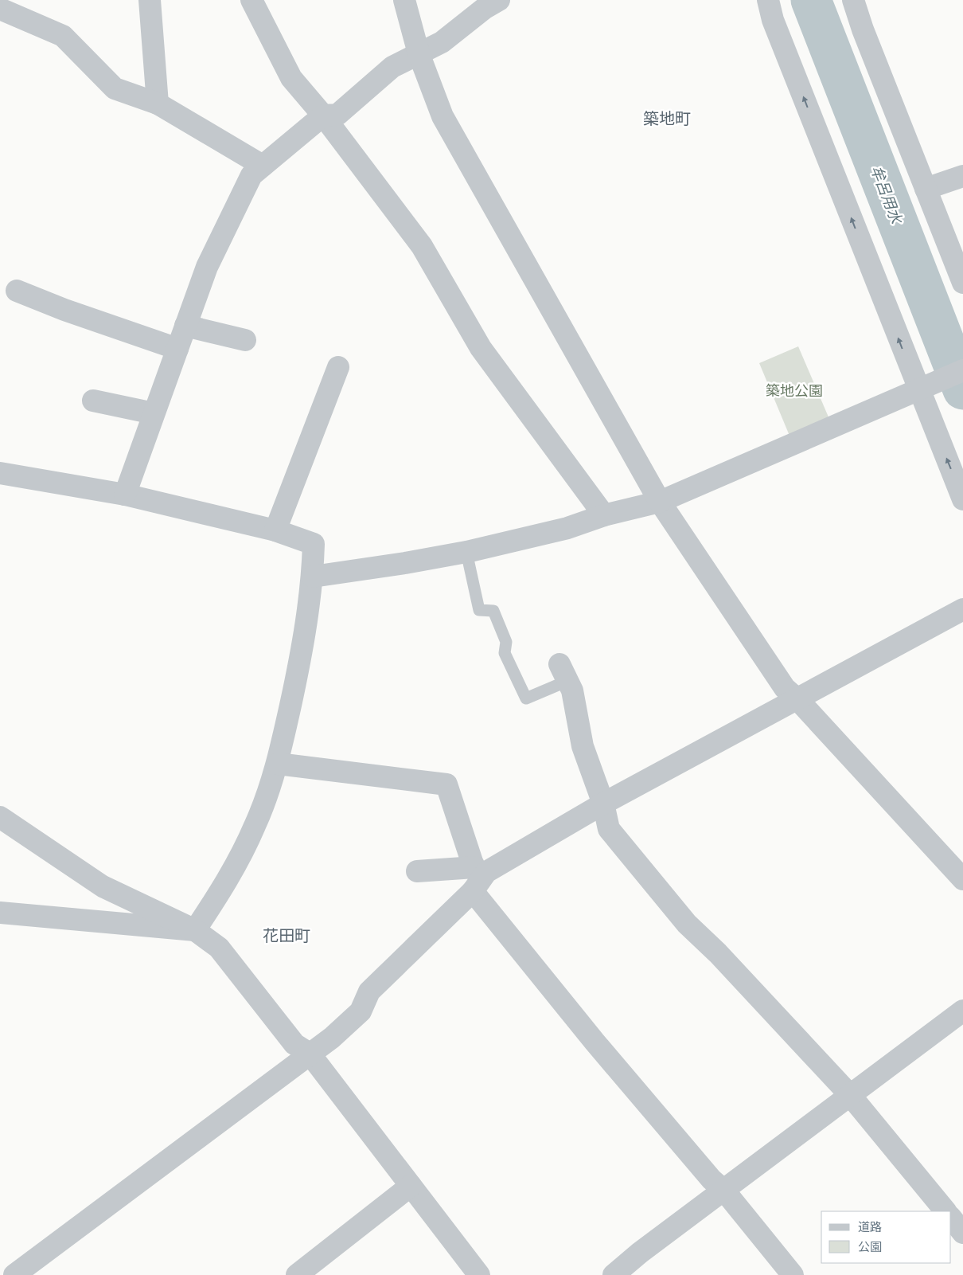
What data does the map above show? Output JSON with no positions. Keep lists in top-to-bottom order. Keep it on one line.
{"districts":["築地町","花田町"],"water":["牟呂用水"],"parks":["築地公園"],"legend":["道路","公園"]}
